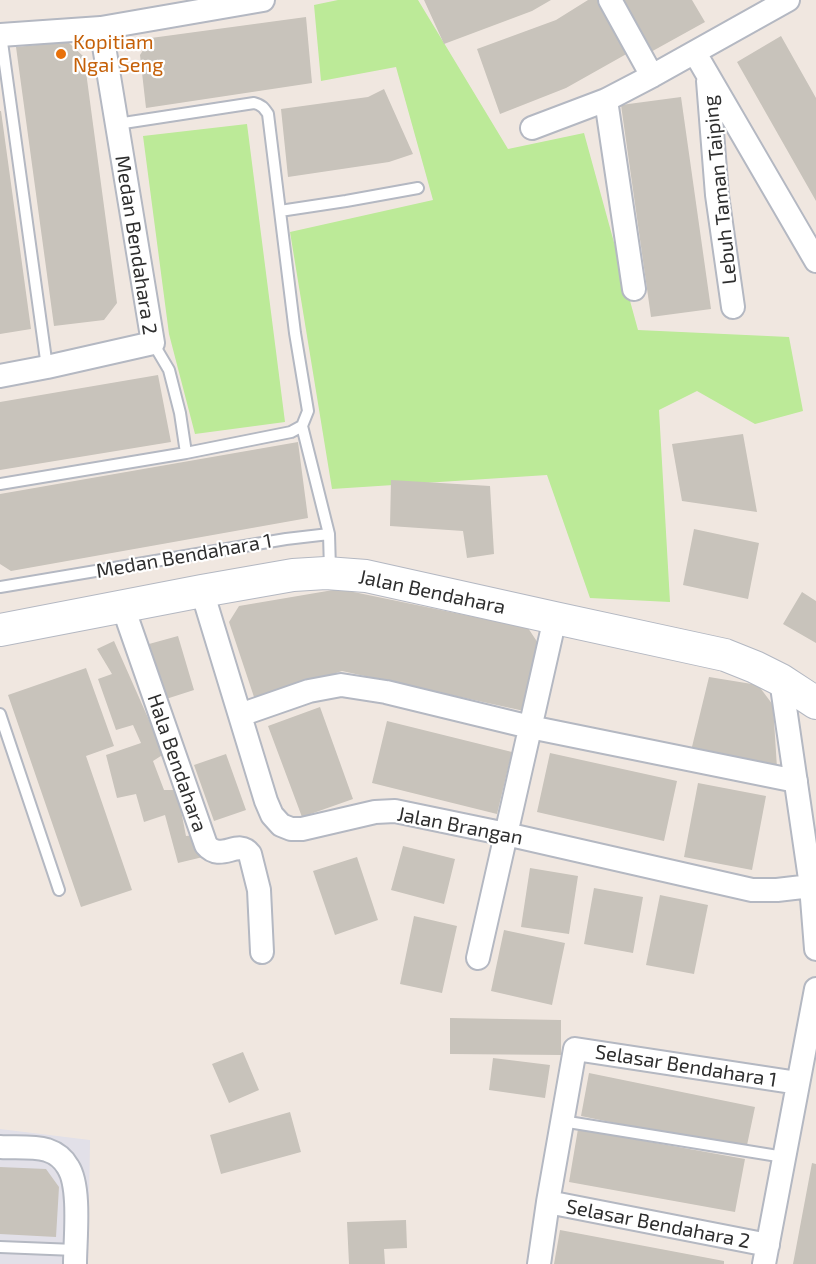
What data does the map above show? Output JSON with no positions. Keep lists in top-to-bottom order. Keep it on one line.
{"streets":{"main road":["Jalan Bendahara"],"street":["Lebuh Taman Taiping","Medan Bendahara 2","Hala Bendahara","Jalan Brangan","Selasar Bendahara 1","Selasar Bendahara 2"],"lane":["Medan Bendahara 1"]},"crossings":[["Jalan Bendahara","Hala Bendahara"],["Jalan Bendahara","Jalan Brangan"]],"places":["Kopitiam Ngai Seng"]}
